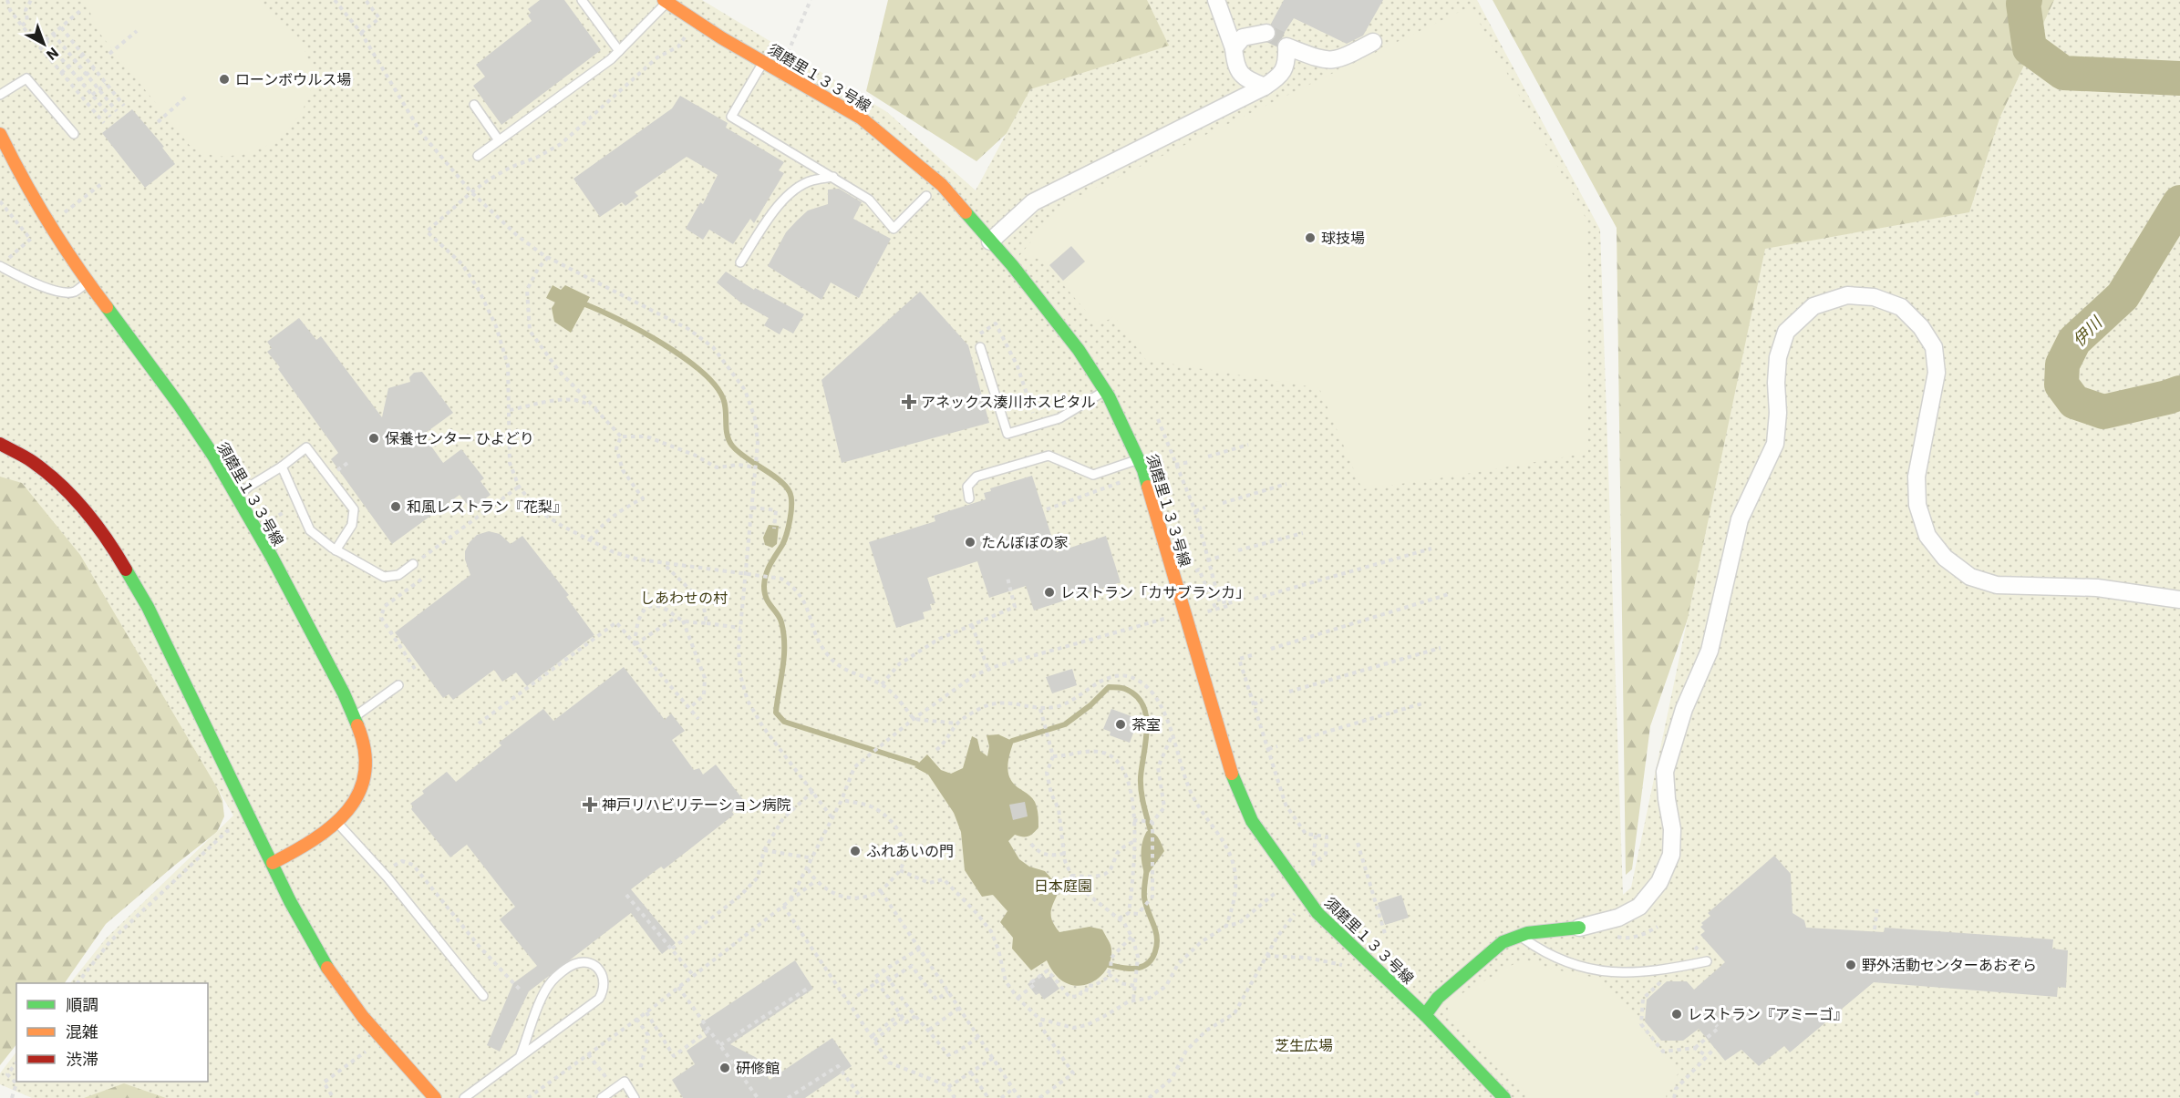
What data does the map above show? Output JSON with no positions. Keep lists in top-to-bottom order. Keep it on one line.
{"streets":{"street":["須磨里１３３号線"]},"water":["伊川"],"parks":["しあわせの村","日本庭園","芝生広場"],"places":{"other":["ローンボウルス場","球技場","保養センター ひよどり","和風レストラン『花梨』","たんぽぽの家","レストラン「カサブランカ」","茶室","ふれあいの門","野外活動センターあおぞら","レストラン『アミーゴ』","研修館"],"health":["アネックス湊川ホスピタル","神戸リハビリテーション病院"]},"legend":["順調","混雑","渋滞"],"north":"bottom right"}
